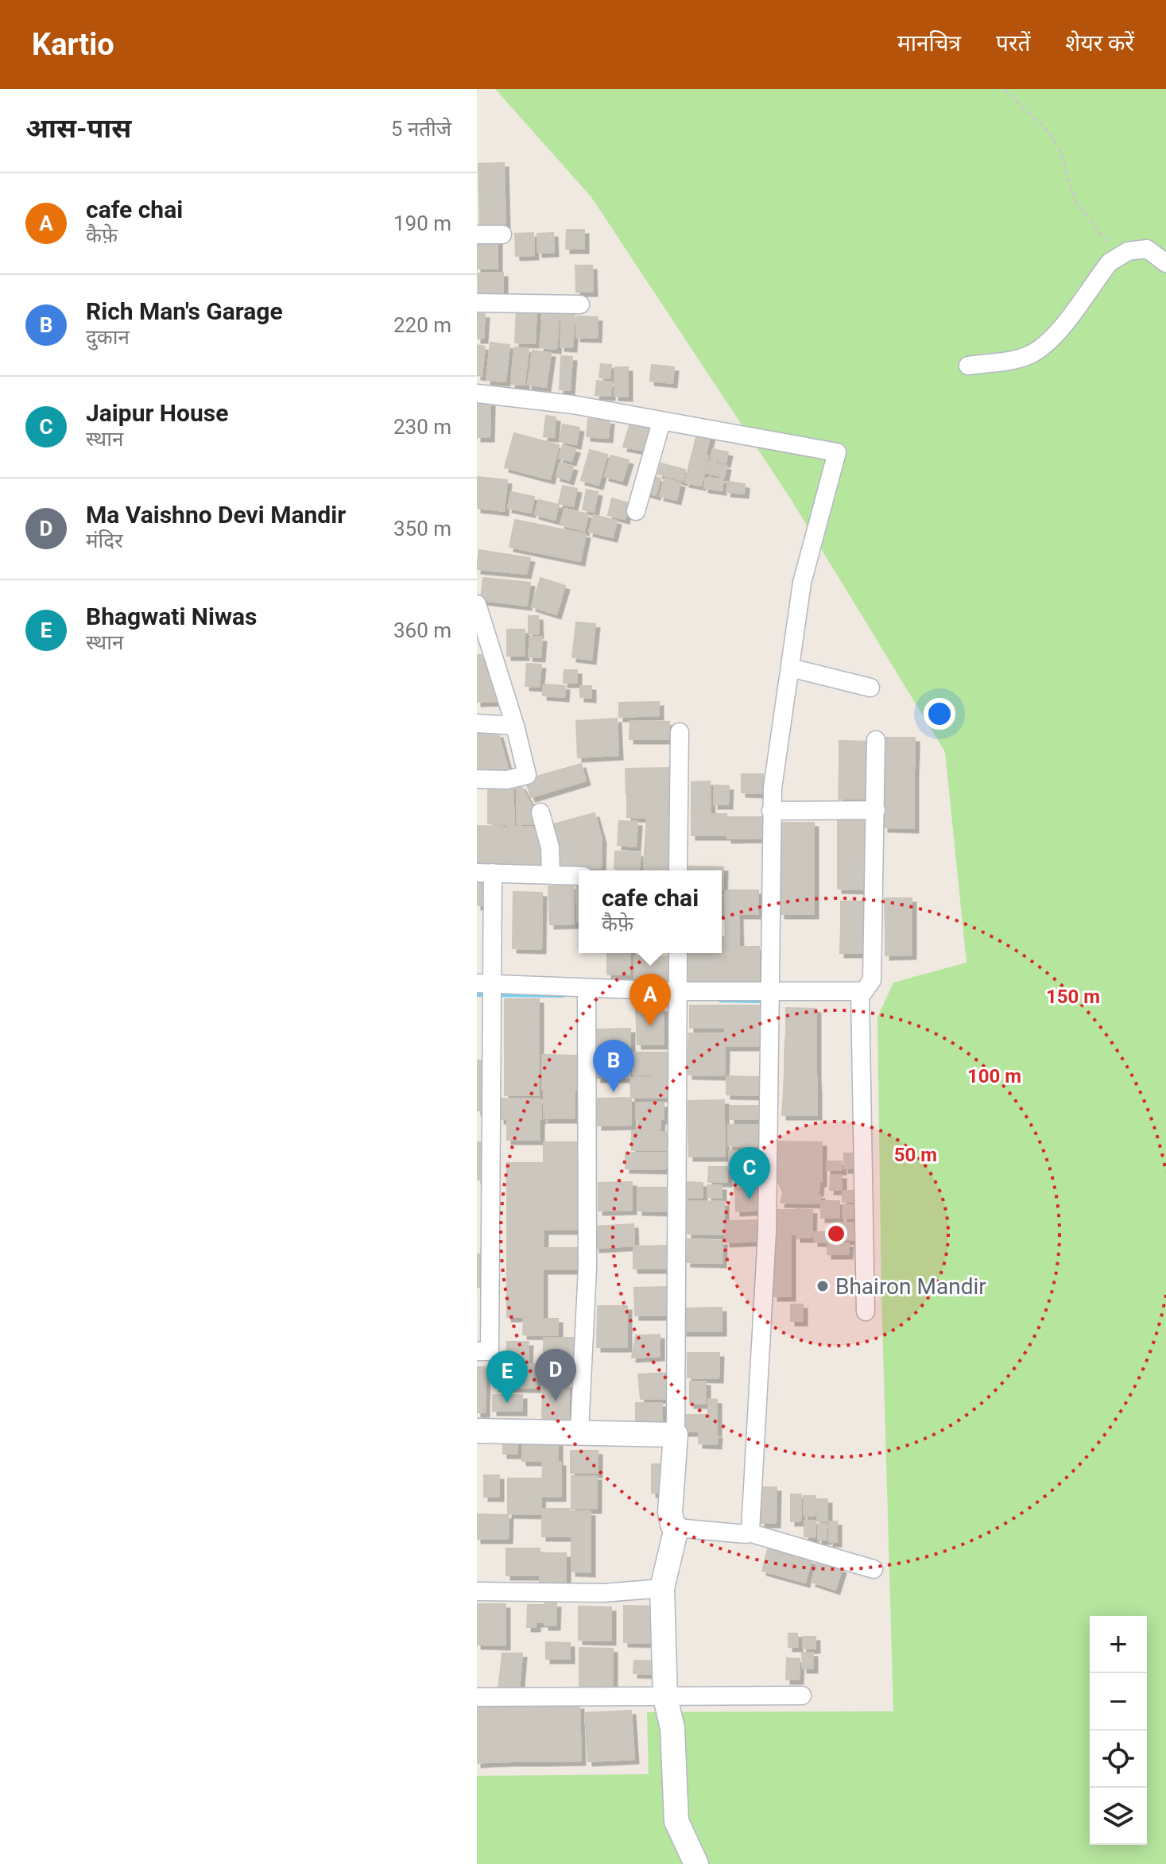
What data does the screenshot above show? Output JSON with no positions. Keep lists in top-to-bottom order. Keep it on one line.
{"places":["Bhairon Mandir"],"page":{"header":"Kartio","nav":["मानचित्र","परतें","शेयर करें"],"heading":["आस-पास","5 नतीजे"],"list":[{"mark":"A","name":"cafe chai","note":"कैफ़े","value":"190 m"},{"mark":"B","name":"Rich Man's Garage","note":"दुकान","value":"220 m"},{"mark":"C","name":"Jaipur House","note":"स्थान","value":"230 m"},{"mark":"D","name":"Ma Vaishno Devi Mandir","note":"मंदिर","value":"350 m"},{"mark":"E","name":"Bhagwati Niwas","note":"स्थान","value":"360 m"}],"popup":["cafe chai","कैफ़े"],"pins":["A","B","C","D","E"],"map_buttons":["+","−"]},"rings":["150 m","100 m","50 m"]}
